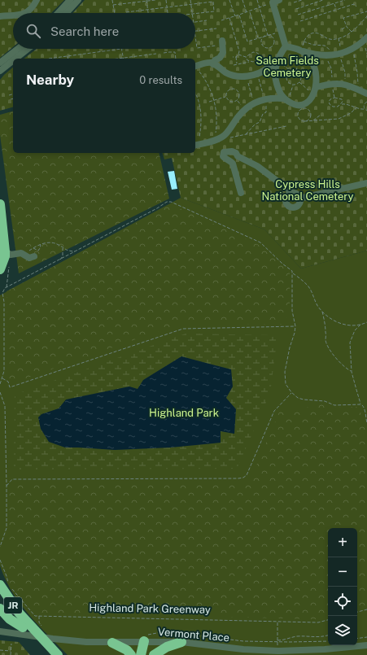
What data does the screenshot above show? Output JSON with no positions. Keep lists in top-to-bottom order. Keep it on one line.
{"streets":{"highway":["JR"],"street":["Vermont Place"],"path":["Highland Park Greenway"]},"parks":["Salem Fields Cemetery","Cypress Hills National Cemetery","Highland Park"],"page":{"search":"Search here","heading":["Nearby","0 results"],"map_buttons":["+","−"]}}
